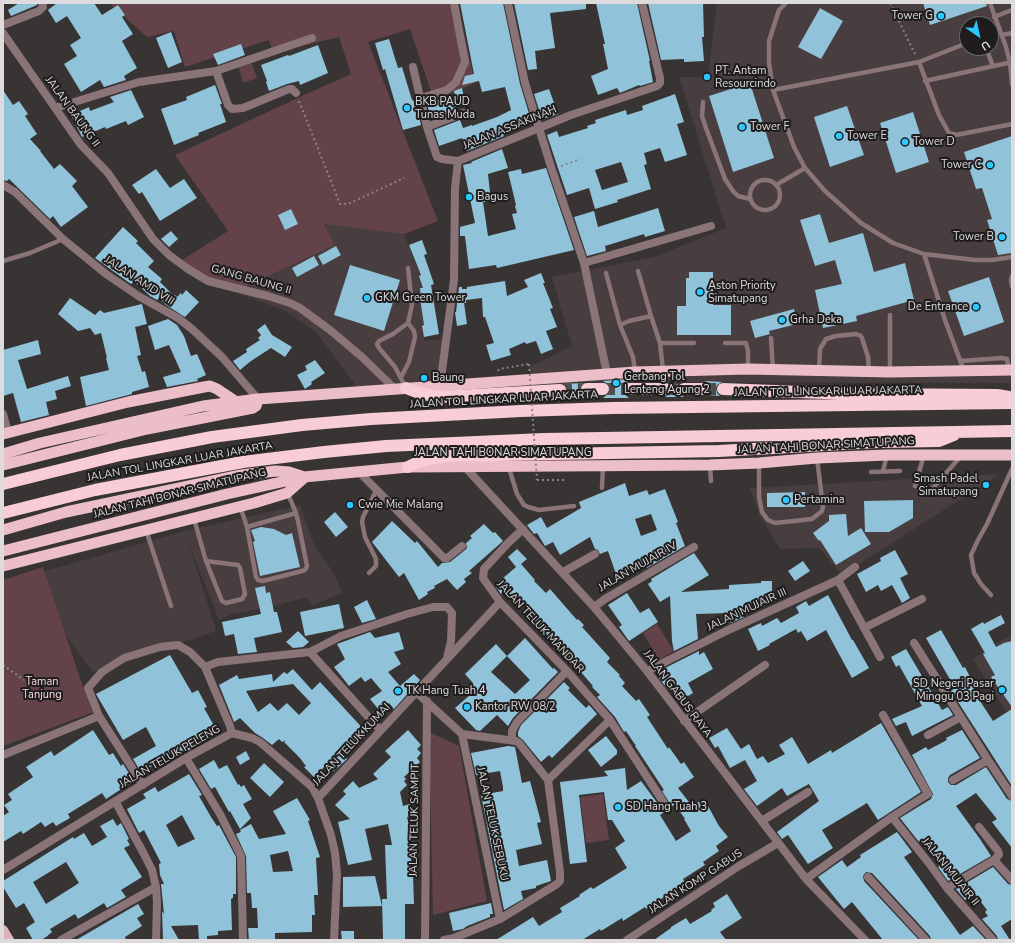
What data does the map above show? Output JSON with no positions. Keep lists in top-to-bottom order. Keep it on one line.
{"streets":{"highway":["JALAN TOL LINGKAR LUAR JAKARTA","JALAN TAHI BONAR SIMATUPANG"],"street":["JALAN BAUNG II","JALAN ASSAKINAH","GANG BAUNG II","JALAN AMD VIII","JALAN MUJAIR IV","JALAN MUJAIR III","JALAN TELUK MANDAR","JALAN GABUS RAYA","JALAN TELUK KUMAI","JALAN TELUK PELENG","JALAN TELUK SAMPIT","JALAN TELUK SEBUKU","JALAN MUJAIR II","JALAN KOMP GABUS"]},"crossings":[["JALAN BAUNG II","GANG BAUNG II"],["JALAN TAHI BONAR SIMATUPANG","JALAN GABUS RAYA"],["JALAN MUJAIR IV","JALAN GABUS RAYA"],["JALAN MUJAIR III","JALAN GABUS RAYA"],["JALAN TELUK MANDAR","JALAN GABUS RAYA"],["JALAN TELUK MANDAR","JALAN TELUK KUMAI"],["JALAN GABUS RAYA","JALAN KOMP GABUS"],["JALAN TELUK KUMAI","JALAN TELUK PELENG"]],"parks":["Taman Tanjung"],"places":["Tower G","PT. Antam Resourcindo","BKB PAUD Tunas Muda","Tower F","Tower E","Tower D","Tower C","Bagus","Tower B","Aston Priority Simatupang","GKM Green Tower","De Entrance","Grha Deka","Baung","Gerbang Tol Lenteng Agung 2","Smash Padel Simatupang","Pertamina","Cwie Mie Malang","SD Negeri Pasar Minggu 03 Pagi","TK Hang Tuah 4","Kantor RW 08/2","SD Hang Tuah 3"],"north":"bottom right"}
